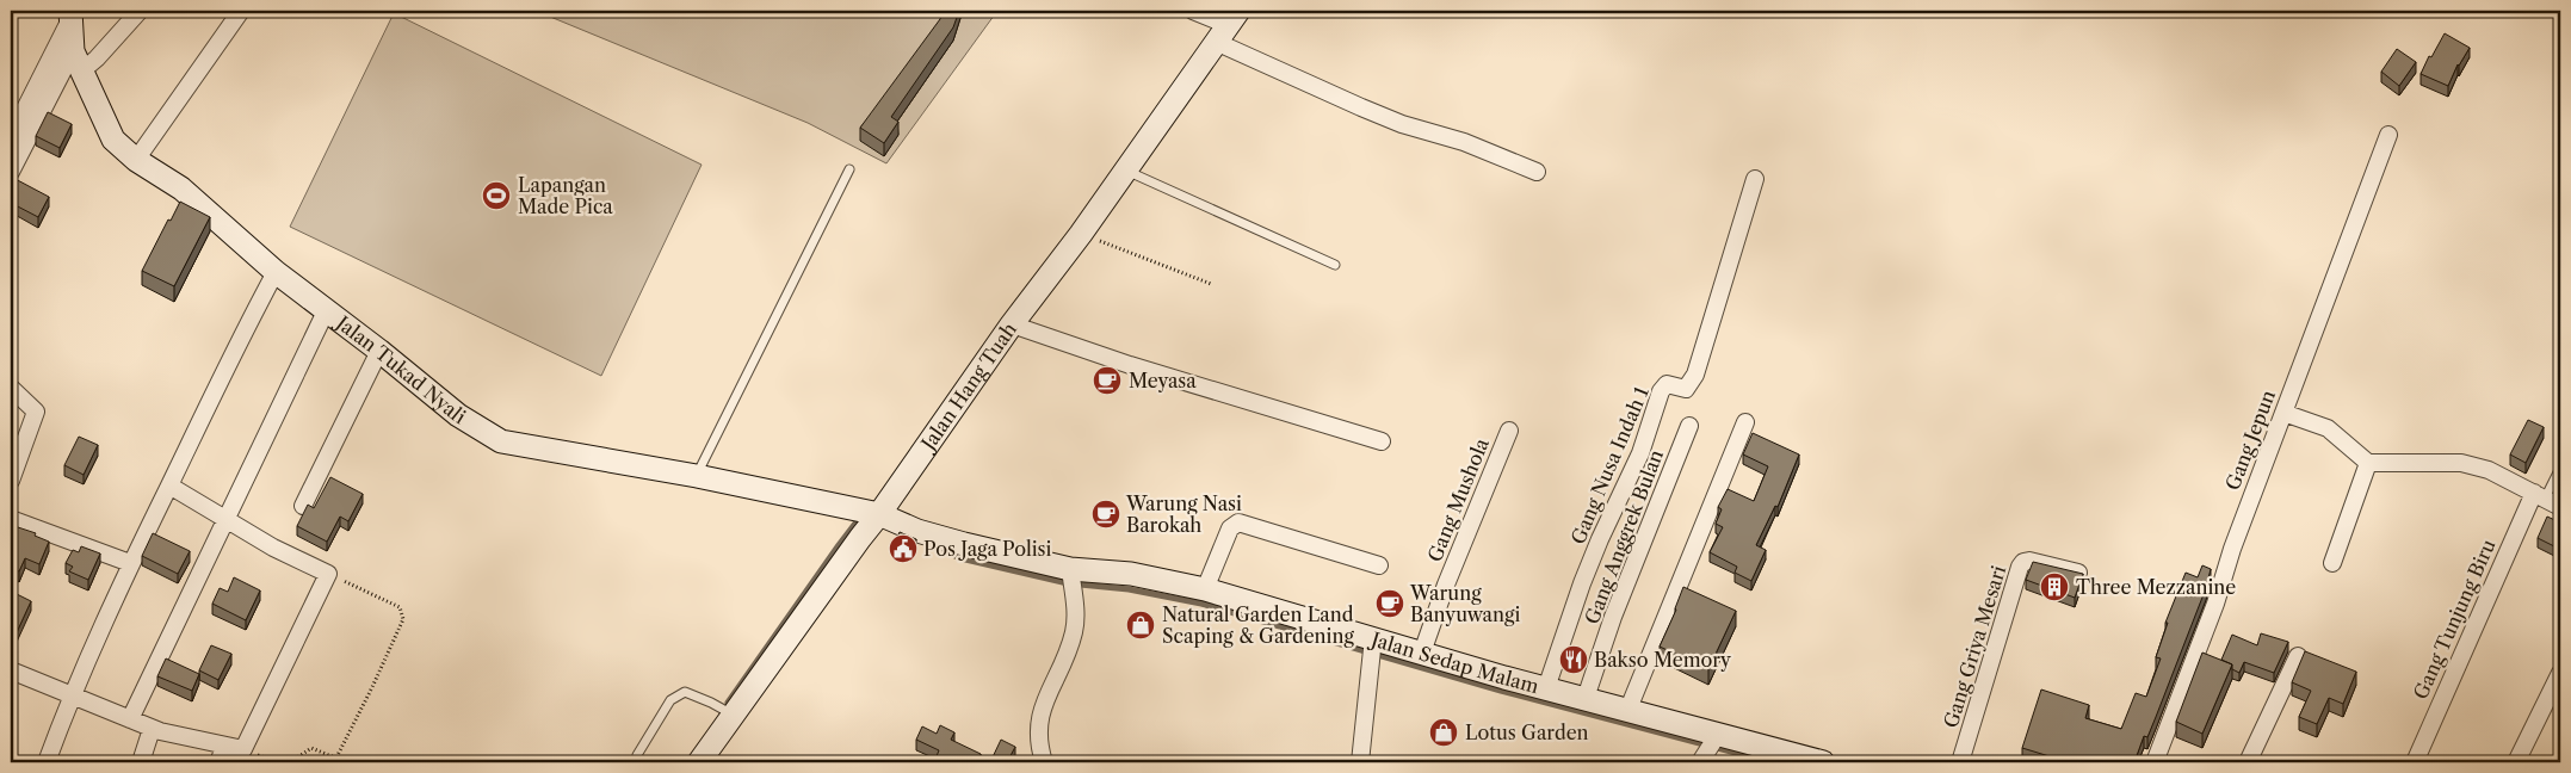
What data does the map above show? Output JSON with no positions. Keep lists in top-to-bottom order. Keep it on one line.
{"streets":{"street":["Jalan Tukad Nyali","Jalan Hang Tuah","Gang Jepun","Gang Nusa Indah 1","Gang Mushola","Gang Anggrek Bulan","Gang Tunjung Biru","Gang Griya Mesari","Jalan Sedap Malam"]},"crossings":[["Jalan Tukad Nyali","Jalan Hang Tuah"],["Jalan Tukad Nyali","Jalan Sedap Malam"],["Jalan Hang Tuah","Jalan Sedap Malam"],["Gang Nusa Indah 1","Jalan Sedap Malam"],["Gang Mushola","Jalan Sedap Malam"],["Gang Anggrek Bulan","Jalan Sedap Malam"]],"places":{"sports":["Lapangan Made Pica"],"cafe":["Meyasa","Warung Nasi Barokah","Warung Banyuwangi"],"public building":["Pos Jaga Polisi"],"building":["Three Mezzanine"],"shop":["Natural Garden Land Scaping & Gardening","Lotus Garden"],"restaurant":["Bakso Memory"]}}
